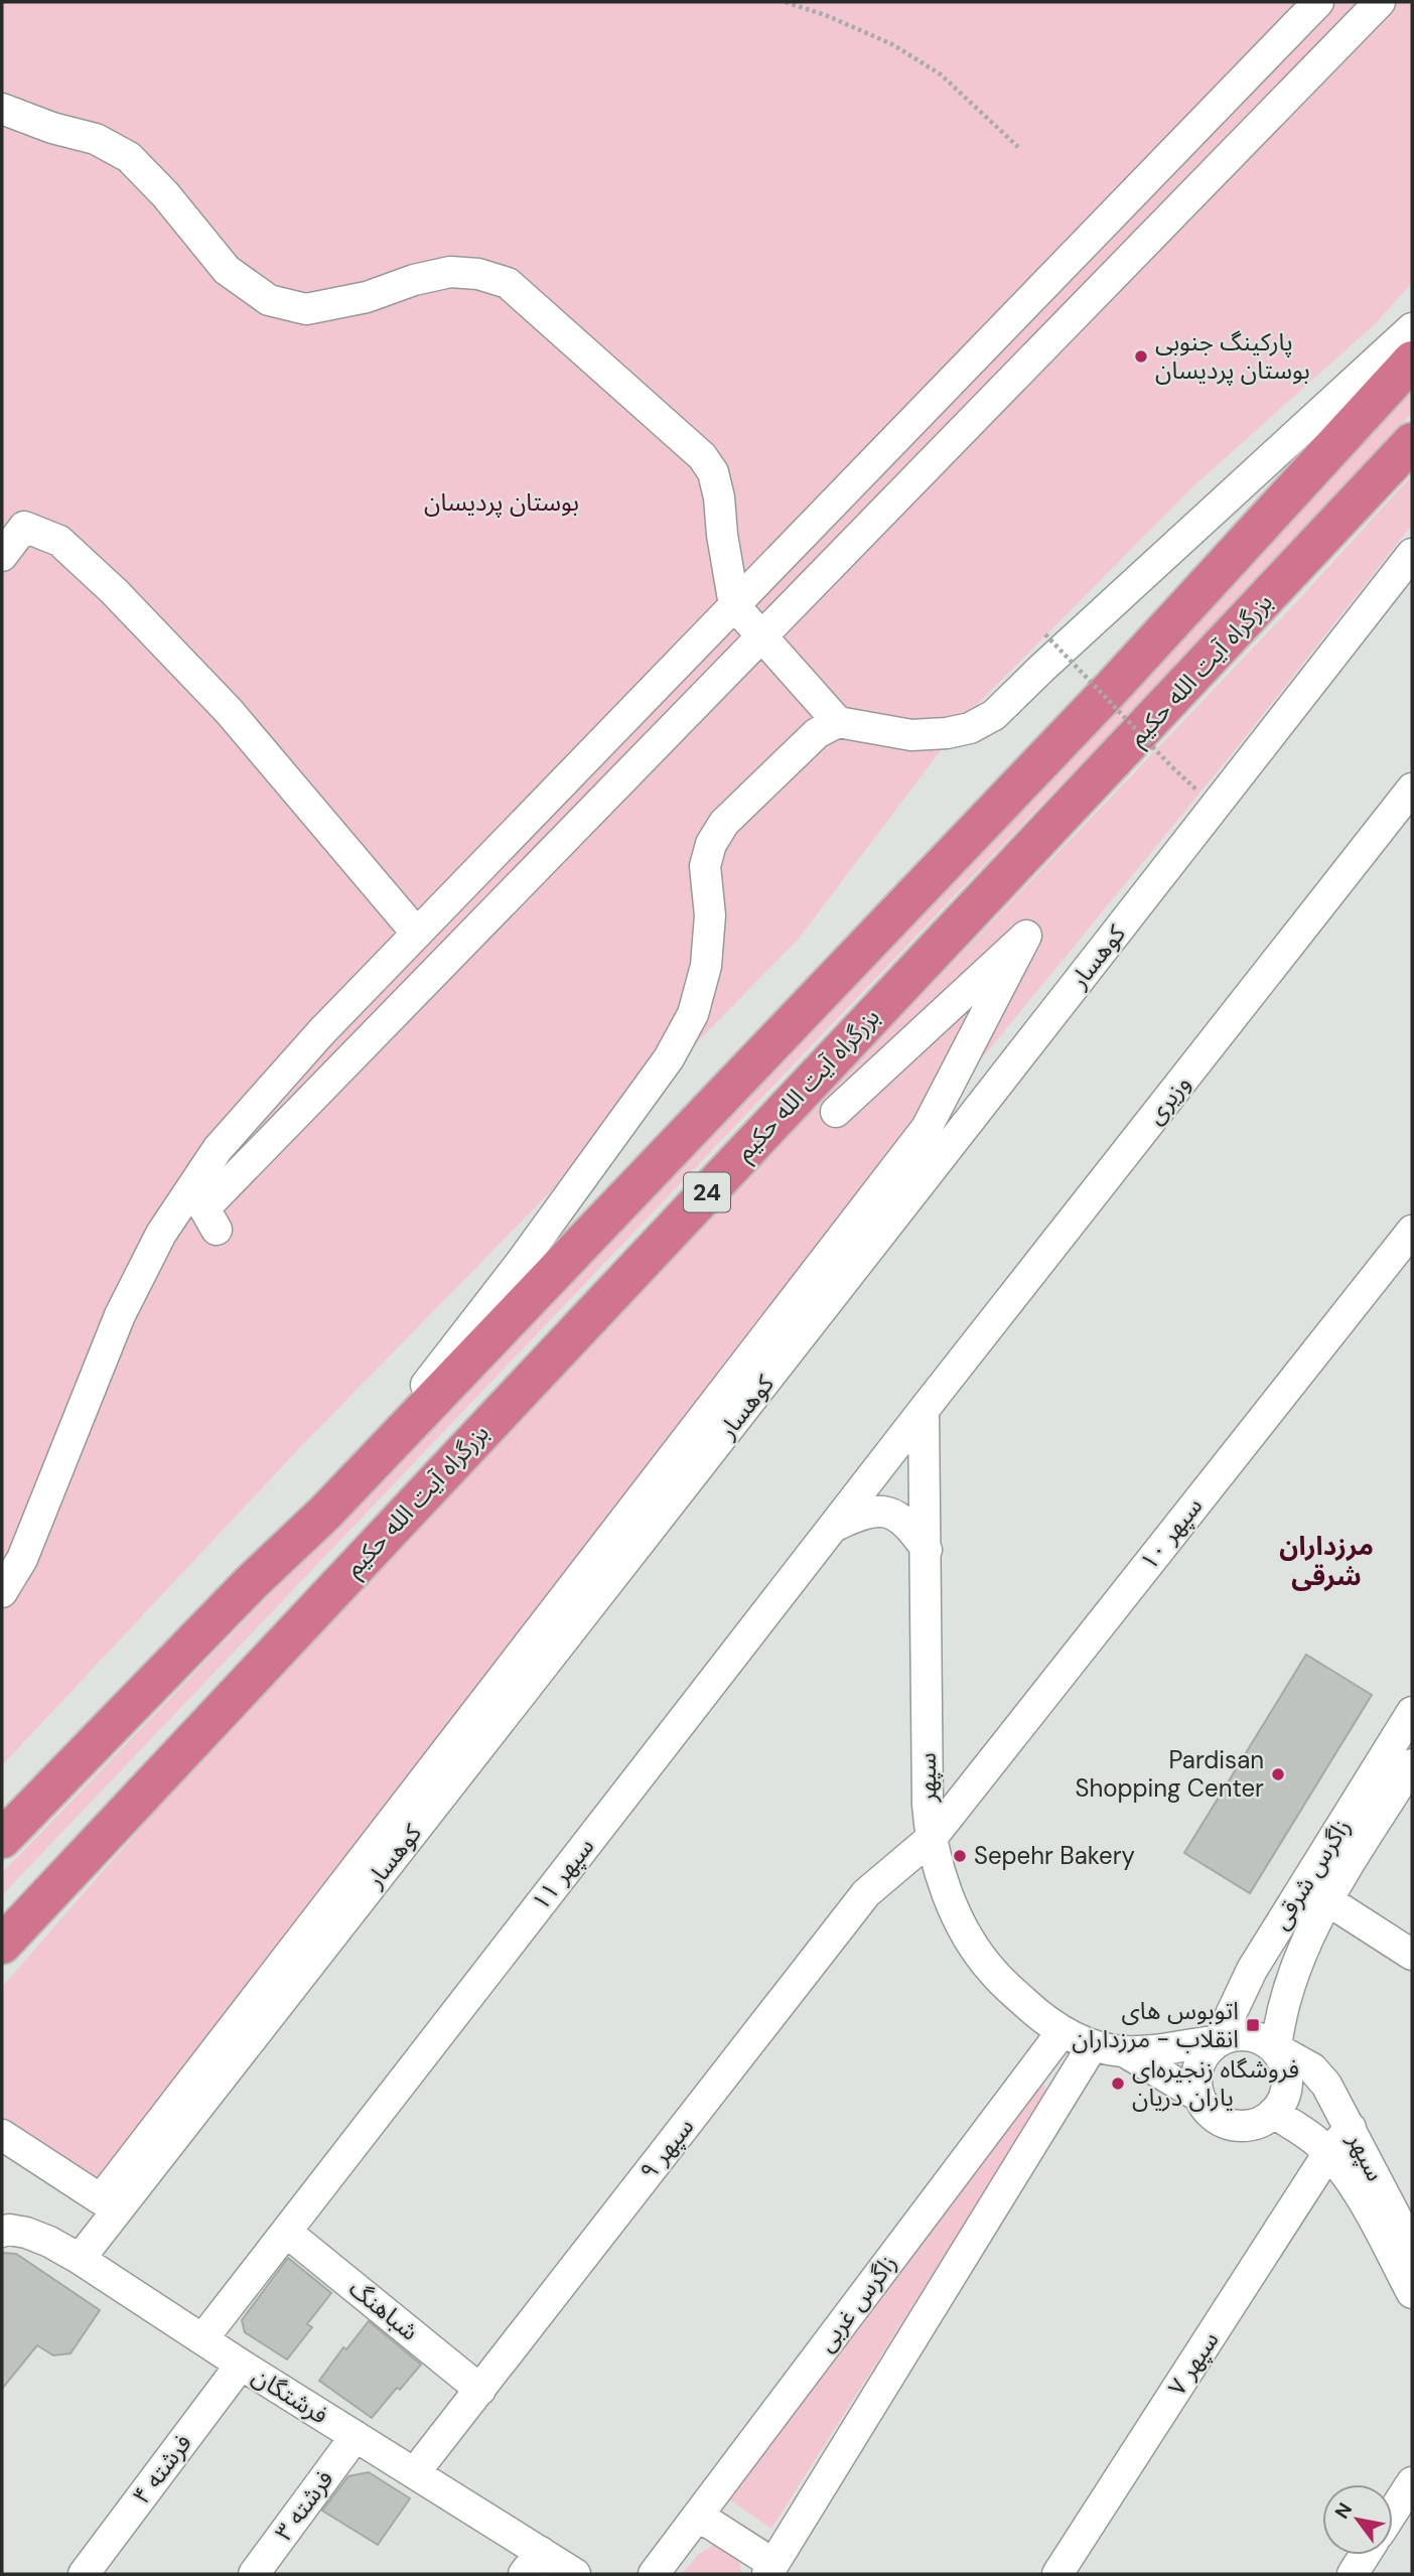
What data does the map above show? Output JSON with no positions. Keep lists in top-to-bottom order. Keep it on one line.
{"streets":{"highway":["بزرگراه آیت الله حکیم","24"],"street":["کوهسار","وزیری","سپهر ۱۰","سپهر","سپهر ۱۱","زاگرس شرقی","سپهر ۹","زاگرس غربی","شباهنگ","سپهر ۷","فرشتگان","فرشته ۴","فرشته ۳"]},"crossings":[["کوهسار","فرشتگان"],["وزیری","سپهر"],["وزیری","سپهر ۱۱"],["سپهر ۱۰","سپهر"],["سپهر ۱۰","سپهر ۹"],["سپهر","سپهر ۱۱"],["سپهر","زاگرس شرقی"],["سپهر","سپهر ۹"],["سپهر","زاگرس غربی"],["سپهر","سپهر ۷"],["سپهر ۱۱","شباهنگ"],["سپهر ۱۱","فرشتگان"],["سپهر ۹","شباهنگ"],["سپهر ۹","فرشتگان"],["فرشتگان","فرشته ۴"],["فرشتگان","فرشته ۳"]],"districts":["مرزداران شرقی"],"parks":["بوستان پردیسان"],"places":{"other":["پارکینگ جنوبی بوستان پردیسان","Pardisan Shopping Center","Sepehr Bakery","فروشگاه زنجیره‌ای یاران دریان"],"transit":["اتوبوس های انقلاب - مرزداران"]},"north":"top left"}
